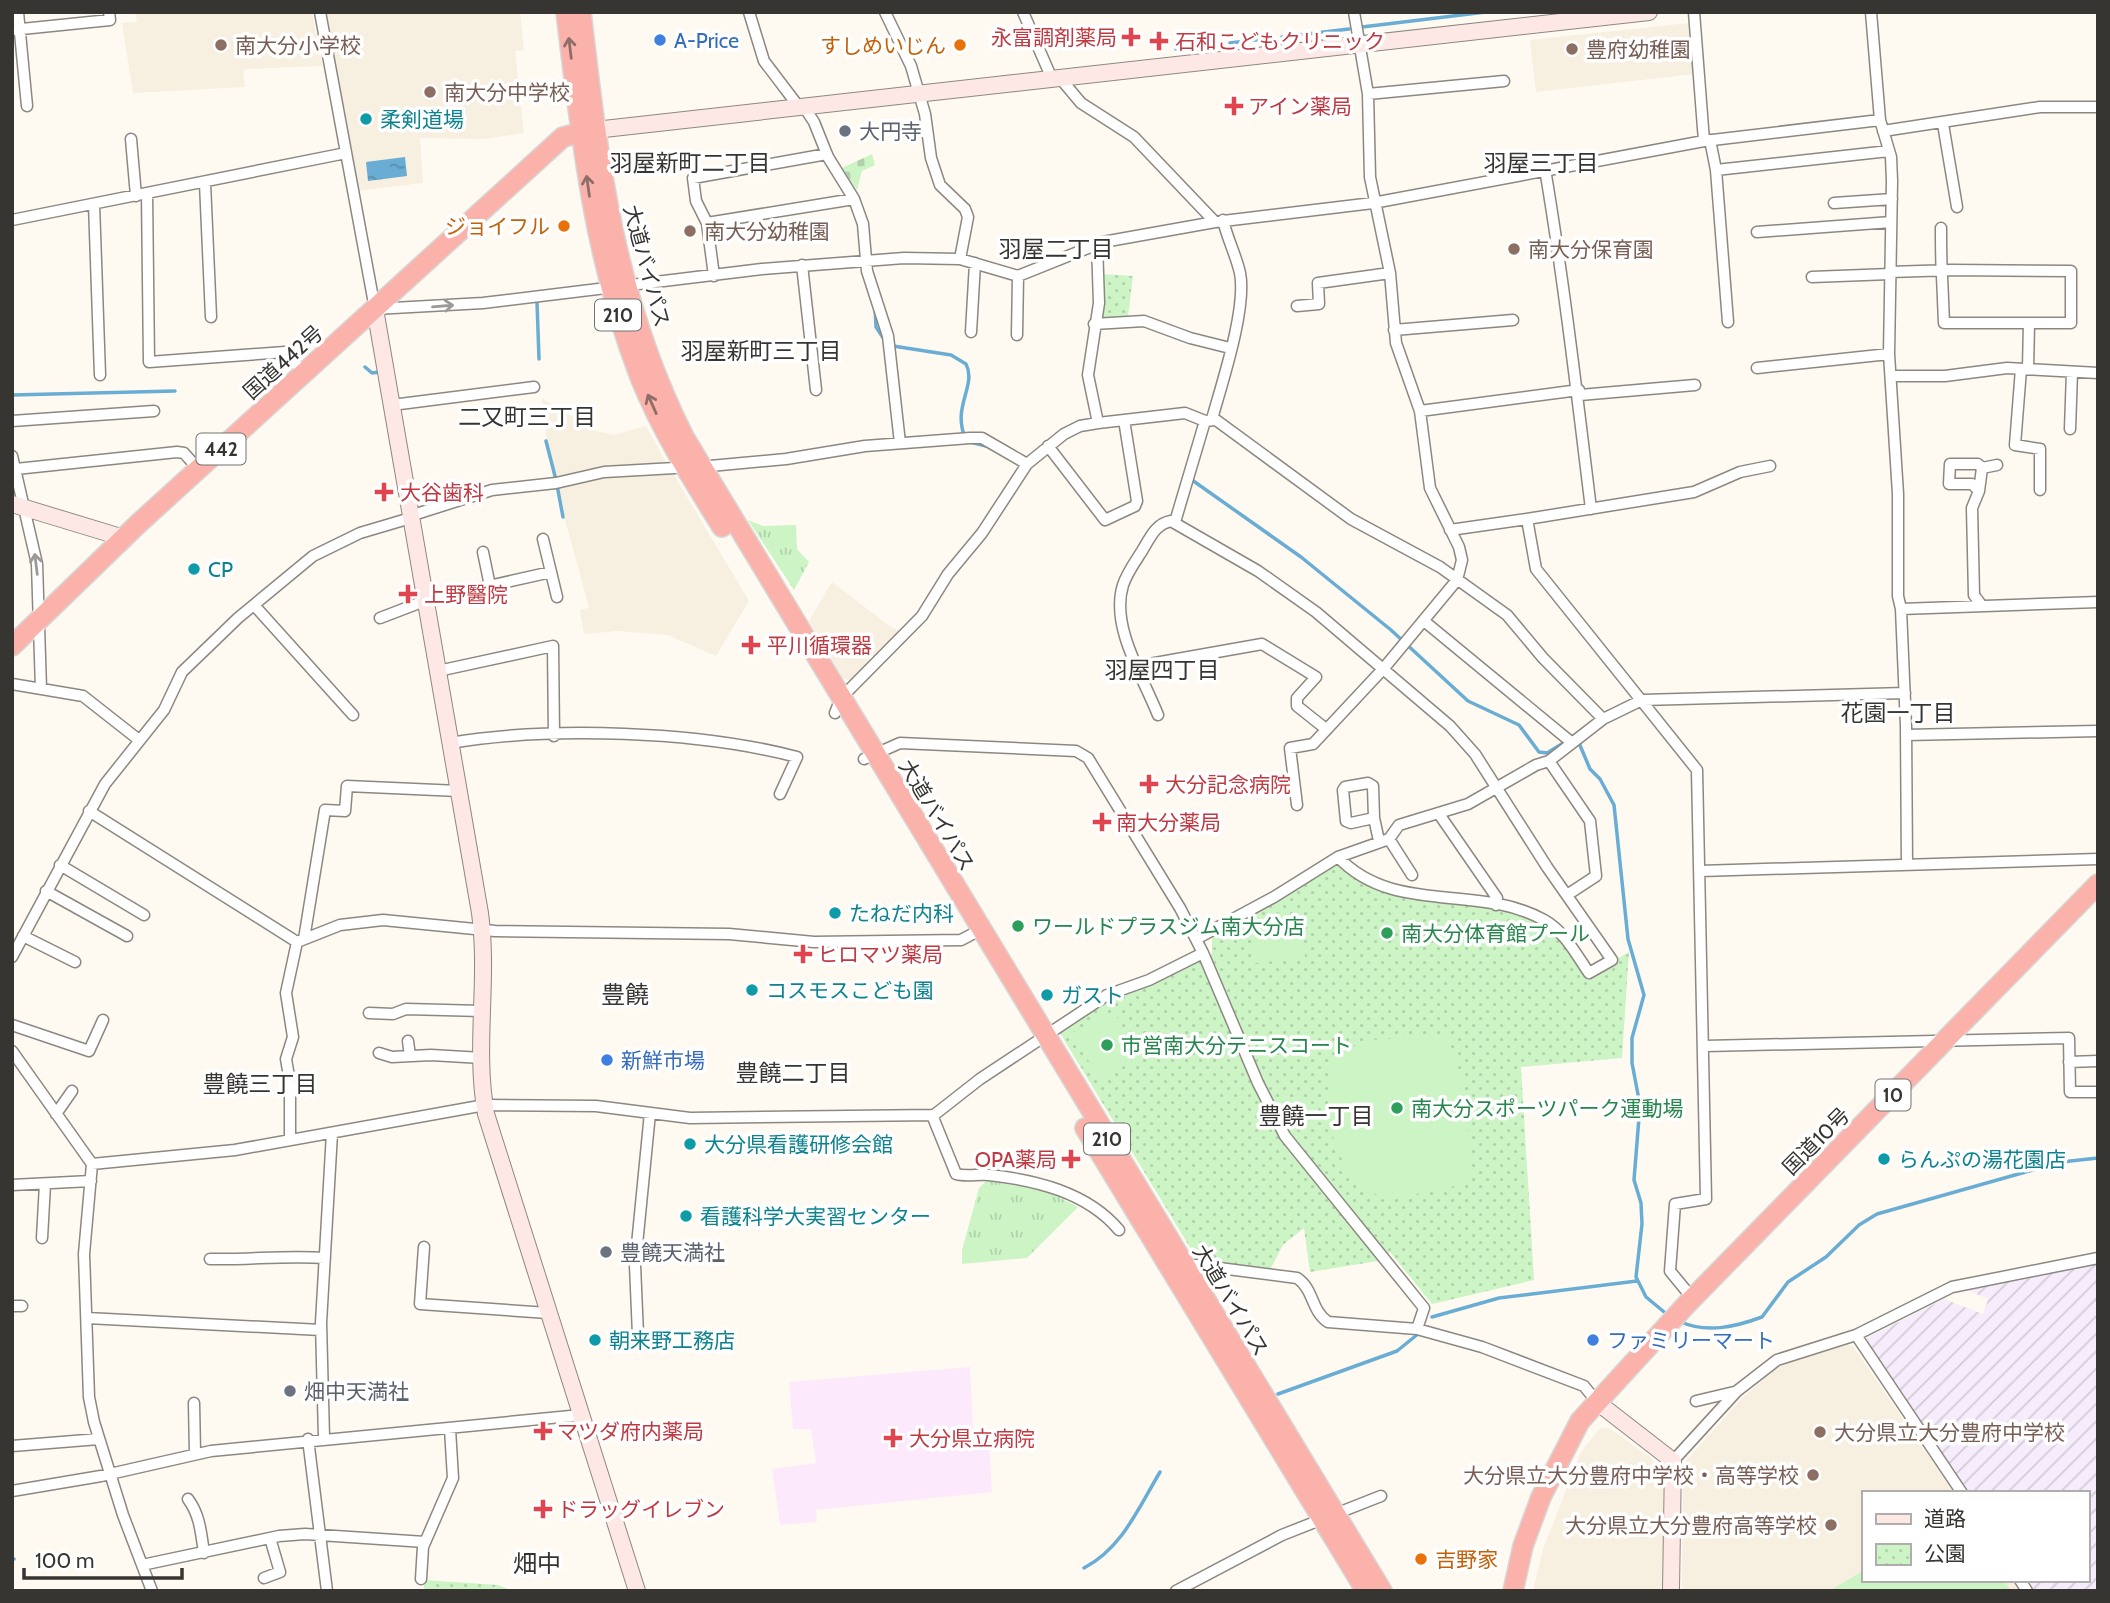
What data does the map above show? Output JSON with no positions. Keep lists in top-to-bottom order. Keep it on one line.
{"streets":{"highway":["大道バイパス","210","国道442号","442","10","国道10号"]},"crossings":[["大道バイパス","国道442号"]],"districts":["羽屋新町二丁目","羽屋三丁目","羽屋二丁目","羽屋新町三丁目","二又町三丁目","羽屋四丁目","花園一丁目","豊饒","豊饒二丁目","豊饒三丁目","豊饒一丁目","畑中"],"places":{"health":["永富調剤薬局","石和こどもクリニック","アイン薬局","大谷歯科","上野醫院","平川循環器","大分記念病院","南大分薬局","ヒロマツ薬局","OPA薬局","マツダ府内薬局","大分県立病院","ドラッグイレブン"],"other":["A-Price","南大分小学校","すしめいじん","豊府幼稚園","南大分中学校","柔剣道場","大円寺","ジョイフル","南大分幼稚園","南大分保育園","CP","たねだ内科","ワールドプラスジム南大分店","南大分体育館プール","コスモスこども園","ガスト","市営南大分テニスコート","新鮮市場","南大分スポーツパーク運動場","大分県看護研修会館","らんぷの湯花園店","看護科学大実習センター","豊饒天満社","朝来野工務店","ファミリーマート","畑中天満社","大分県立大分豊府中学校","大分県立大分豊府中学校・高等学校","大分県立大分豊府高等学校","吉野家"]},"legend":["道路","公園"],"scale_bar":"100 m"}
